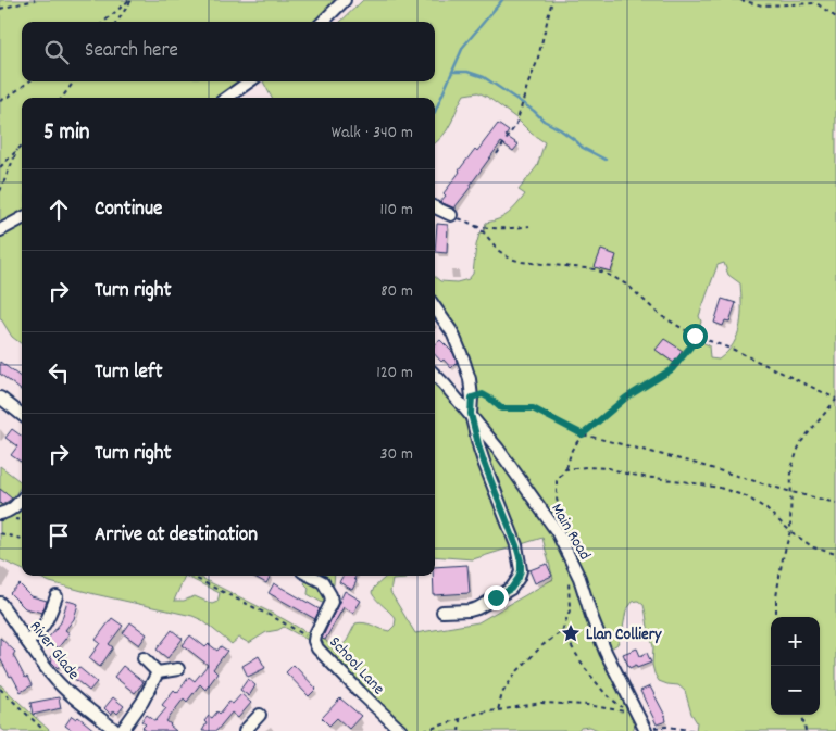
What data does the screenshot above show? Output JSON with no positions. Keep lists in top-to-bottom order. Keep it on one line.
{"streets":{"street":["Main Road","River Glade","School Lane"]},"places":{"place":["Llan Colliery"]},"page":{"search":"Search here","heading":["5 min","Walk · 340 m"],"list":[["Continue","110 m"],["Turn right","80 m"],["Turn left","120 m"],["Turn right","30 m"],"Arrive at destination"],"map_buttons":["+","−"]}}
